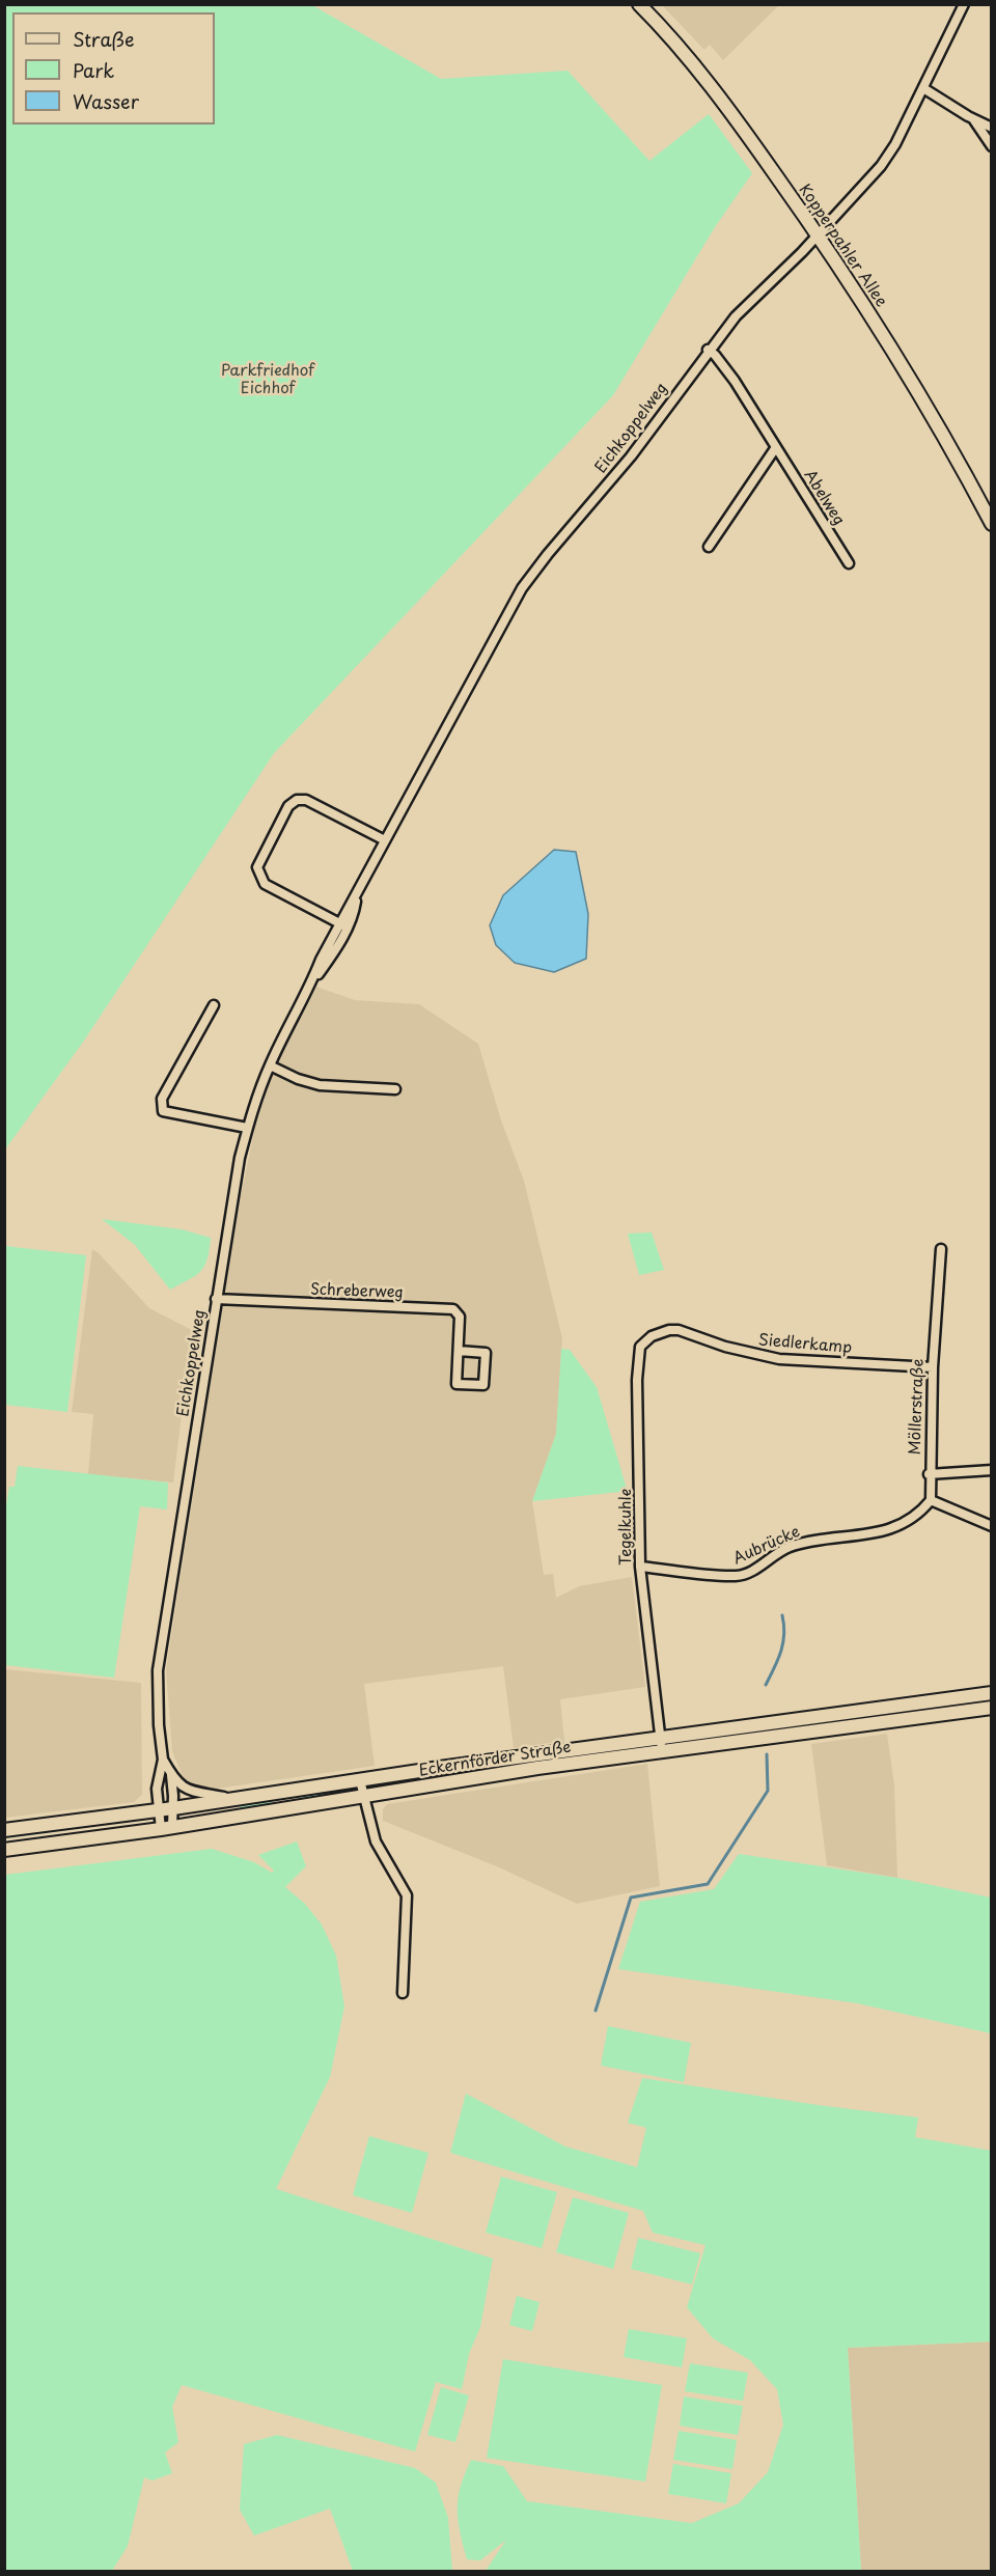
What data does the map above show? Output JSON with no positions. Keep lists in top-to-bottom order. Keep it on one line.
{"streets":{"main road":["Kopperpahler Allee","Eckernförder Straße"],"street":["Eichkoppelweg","Abelweg","Schreberweg","Siedlerkamp","Möllerstraße","Tegelkuhle","Aubrücke"]},"crossings":[["Kopperpahler Allee","Eichkoppelweg"],["Eichkoppelweg","Abelweg"],["Eichkoppelweg","Schreberweg"],["Eichkoppelweg","Eckernförder Straße"],["Siedlerkamp","Möllerstraße"],["Siedlerkamp","Tegelkuhle"],["Möllerstraße","Aubrücke"],["Tegelkuhle","Aubrücke"],["Tegelkuhle","Eckernförder Straße"]],"parks":["Parkfriedhof Eichhof"],"legend":["Straße","Park","Wasser"]}
